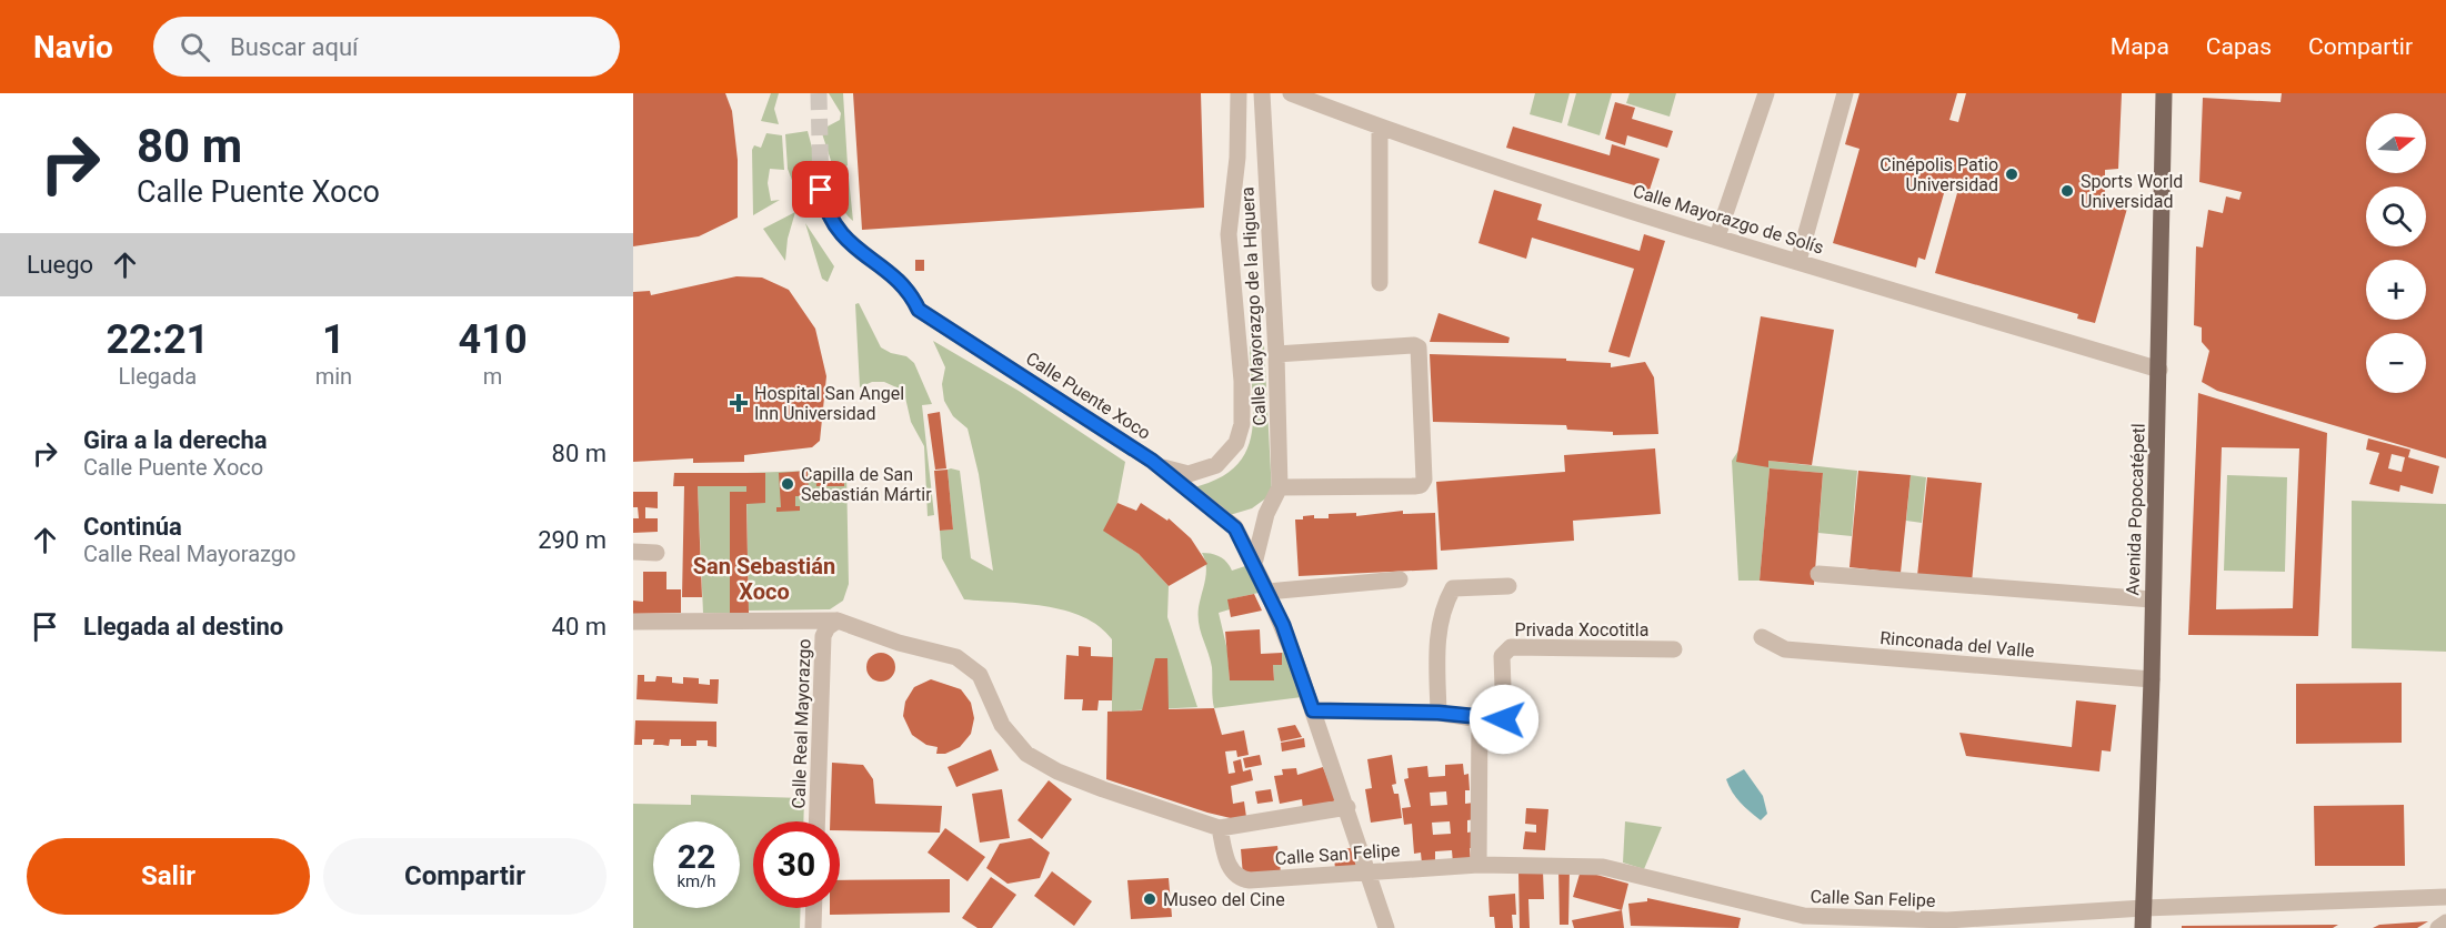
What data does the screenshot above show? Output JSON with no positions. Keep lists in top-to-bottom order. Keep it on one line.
{"streets":{"main road":["Avenida Popocatépetl"],"street":["Calle Mayorazgo de Solís","Calle Mayorazgo de la Higuera","Calle Puente Xoco","Privada Xocotitla","Rinconada del Valle","Calle Real Mayorazgo","Calle San Felipe"]},"crossings":[["Calle Mayorazgo de Solís","Avenida Popocatépetl"],["Calle Mayorazgo de la Higuera","Calle Puente Xoco"],["Calle Puente Xoco","Calle San Felipe"],["Avenida Popocatépetl","Rinconada del Valle"],["Avenida Popocatépetl","Calle San Felipe"]],"districts":["San Sebastián Xoco"],"places":{"other":["Cinépolis Patio Universidad","Sports World Universidad","Capilla de San Sebastián Mártir","Museo del Cine"],"health":["Hospital San Angel Inn Universidad"]},"north":"right","page":{"header":"Navio","search":"Buscar aquí","nav":["Mapa","Capas","Compartir"],"turn":["80 m","Calle Puente Xoco"],"map_buttons":["+","−"],"then":"Luego","eta":["22:21","Llegada","1","min","410","m"],"list":[{"name":"Gira a la derecha","note":"Calle Puente Xoco","value":"80 m"},{"name":"Continúa","note":"Calle Real Mayorazgo","value":"290 m"},{"name":"Llegada al destino","value":"40 m"}],"speed":"22 km/h","limit":"30","buttons":["Salir","Compartir"]}}
